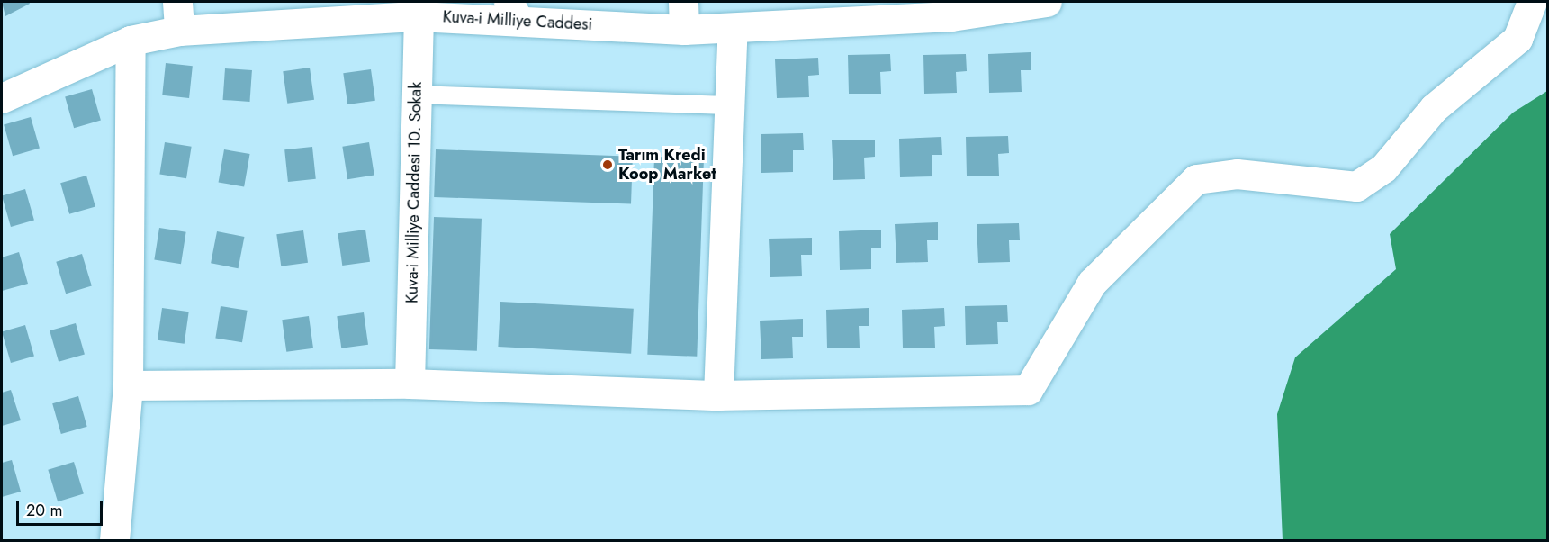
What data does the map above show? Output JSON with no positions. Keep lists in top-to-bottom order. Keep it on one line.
{"streets":{"street":["Kuva-i Milliye Caddesi","Kuva-i Milliye Caddesi 10. Sokak"]},"crossings":[["Kuva-i Milliye Caddesi","Kuva-i Milliye Caddesi 10. Sokak"]],"places":["Tarım Kredi Koop Market"],"scale_bar":"20 m"}
